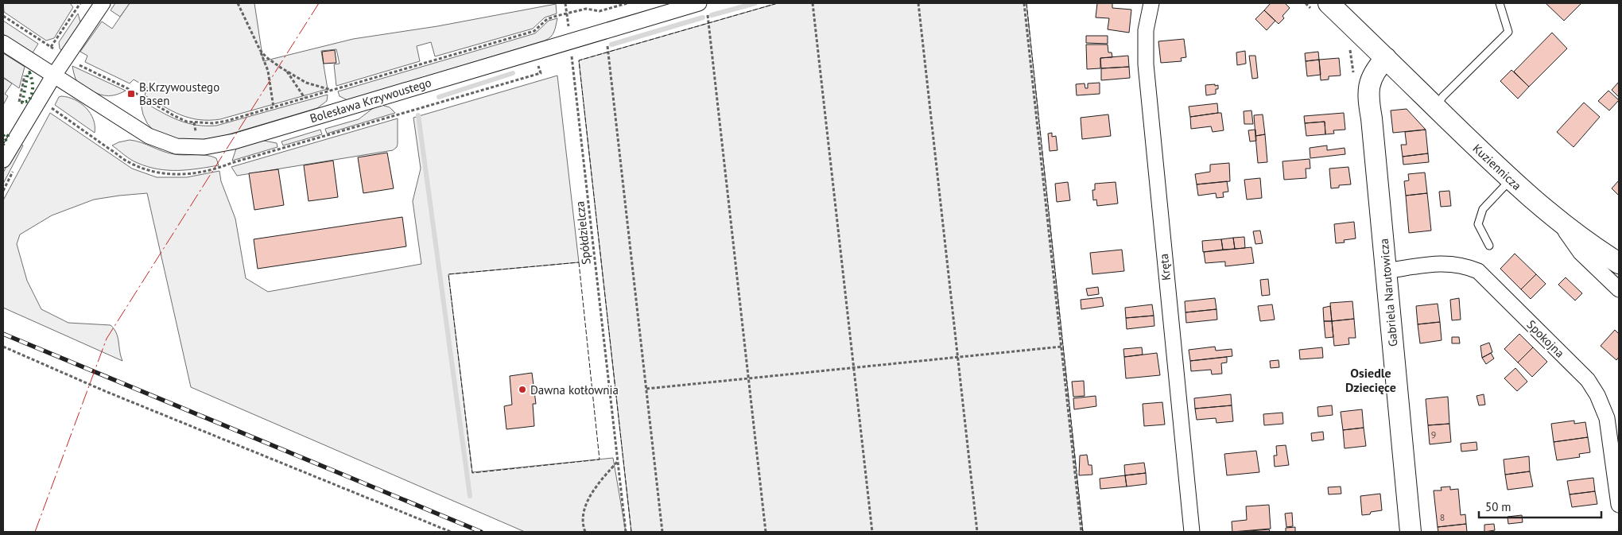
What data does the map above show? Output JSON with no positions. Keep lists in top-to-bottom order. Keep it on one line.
{"streets":{"main road":["Kuziennicza","Gabriela Narutowicza"],"street":["Bolesława Krzywoustego","Kręta","Spokojna"],"path":["Spółdzielcza"]},"crossings":[["Bolesława Krzywoustego","Spółdzielcza"],["Kuziennicza","Gabriela Narutowicza"],["Gabriela Narutowicza","Spokojna"]],"districts":["Osiedle Dziecięce"],"places":{"transit":["B.Krzywoustego Basen"],"other":["Dawna kotłownia"]},"house_numbers":["9","8"],"scale_bar":"50 m"}
